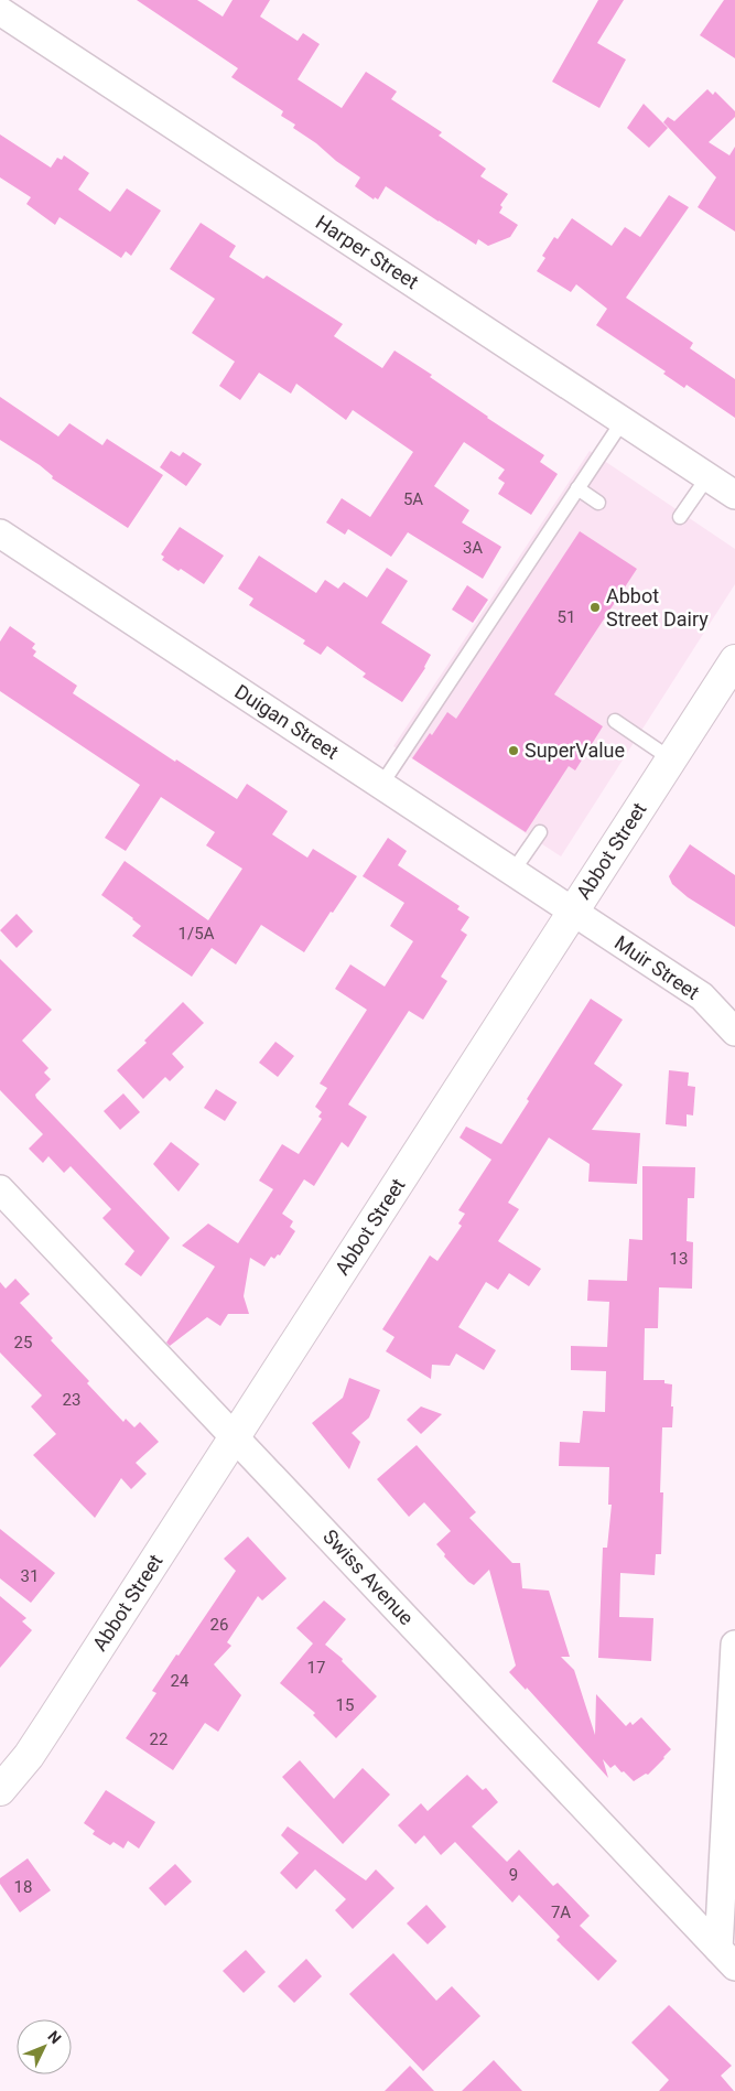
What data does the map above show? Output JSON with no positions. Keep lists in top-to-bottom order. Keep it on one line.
{"streets":{"street":["Harper Street","Duigan Street","Abbot Street","Muir Street","Swiss Avenue"]},"crossings":[["Duigan Street","Abbot Street"],["Duigan Street","Muir Street"],["Abbot Street","Muir Street"],["Abbot Street","Swiss Avenue"]],"places":["Abbot Street Dairy","SuperValue"],"house_numbers":["5A","3A","51","1/5A","13","25","23","31","26","17","24","15","22","9","18","7A"],"north":"top right"}
